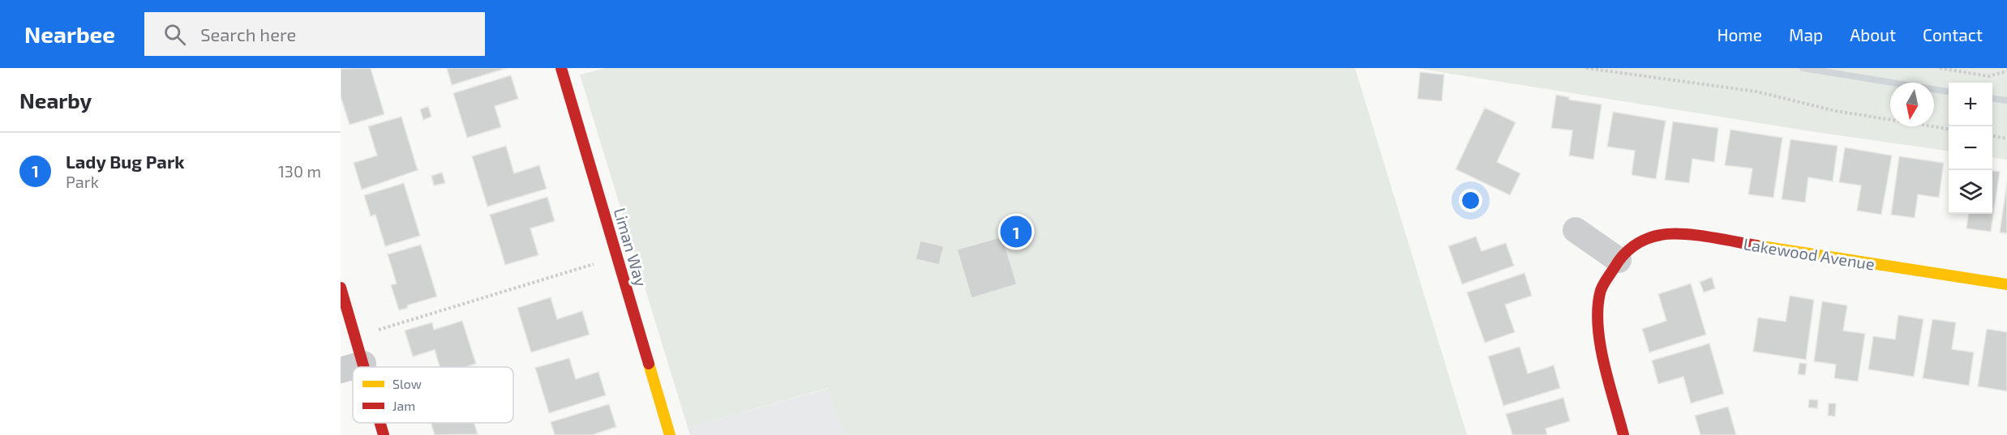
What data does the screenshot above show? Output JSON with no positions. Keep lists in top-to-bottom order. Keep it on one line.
{"streets":{"street":["Liman Way","Lakewood Avenue"]},"legend":["Slow","Jam"],"north":"bottom","page":{"header":"Nearbee","search":"Search here","nav":["Home","Map","About","Contact"],"heading":"Nearby","map_buttons":["+","−"],"list":[{"mark":"1","name":"Lady Bug Park","note":"Park","value":"130 m"}],"pins":"1"}}
